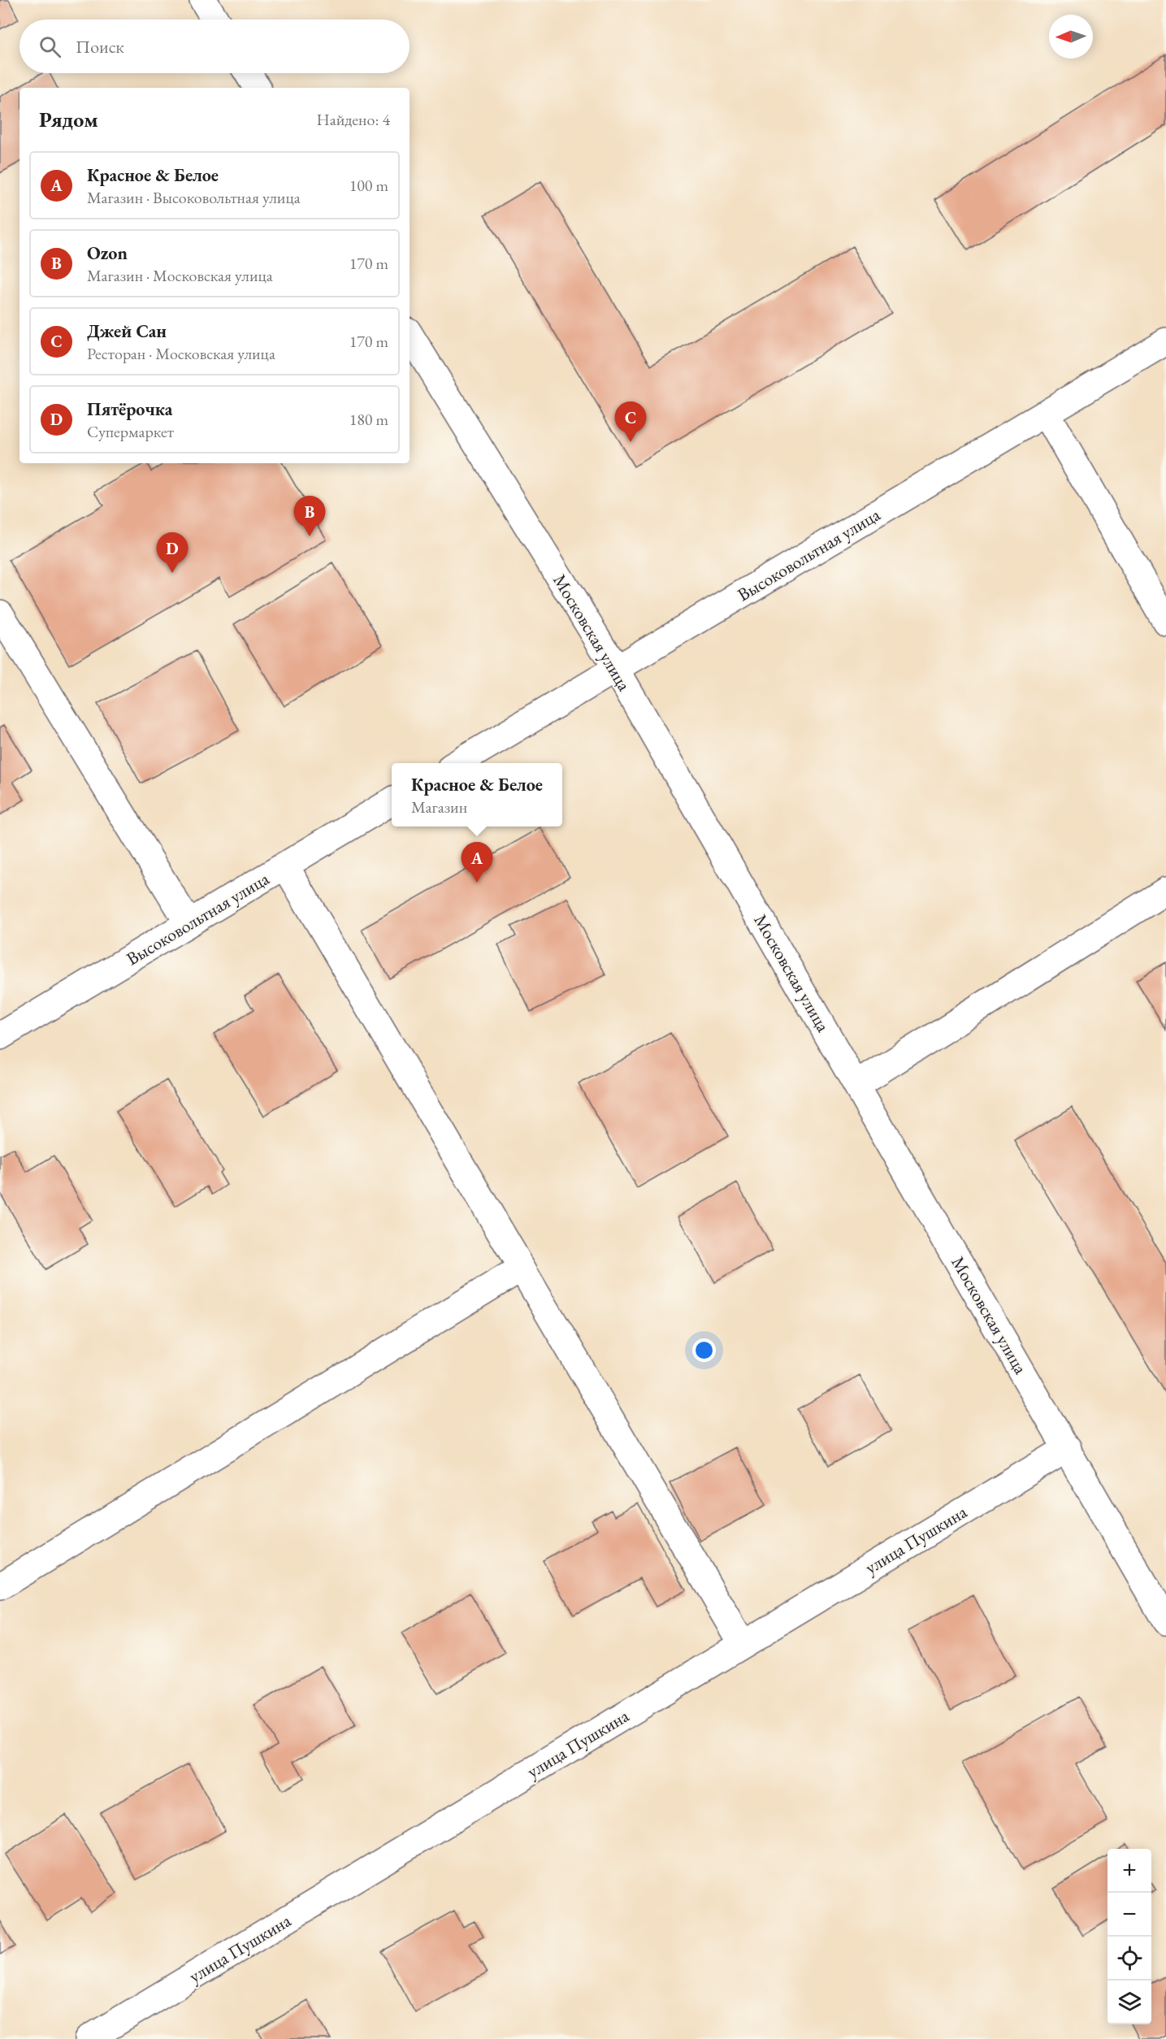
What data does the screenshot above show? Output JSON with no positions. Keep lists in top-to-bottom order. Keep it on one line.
{"streets":{"street":["Высоковольтная улица","Московская улица","улица Пушкина"]},"crossings":[["Высоковольтная улица","Московская улица"],["Московская улица","улица Пушкина"]],"north":"left","page":{"search":"Поиск","heading":["Рядом","Найдено: 4"],"list":[{"mark":"A","name":"Красное & Белое","note":"Магазин · Высоковольтная улица","value":"100 m"},{"mark":"B","name":"Ozon","note":"Магазин · Московская улица","value":"170 m"},{"mark":"C","name":"Джей Сан","note":"Ресторан · Московская улица","value":"170 m"},{"mark":"D","name":"Пятёрочка","note":"Супермаркет","value":"180 m"}],"pins":["C","B","D","A"],"popup":["Красное & Белое","Магазин"],"map_buttons":["+","−"]}}
